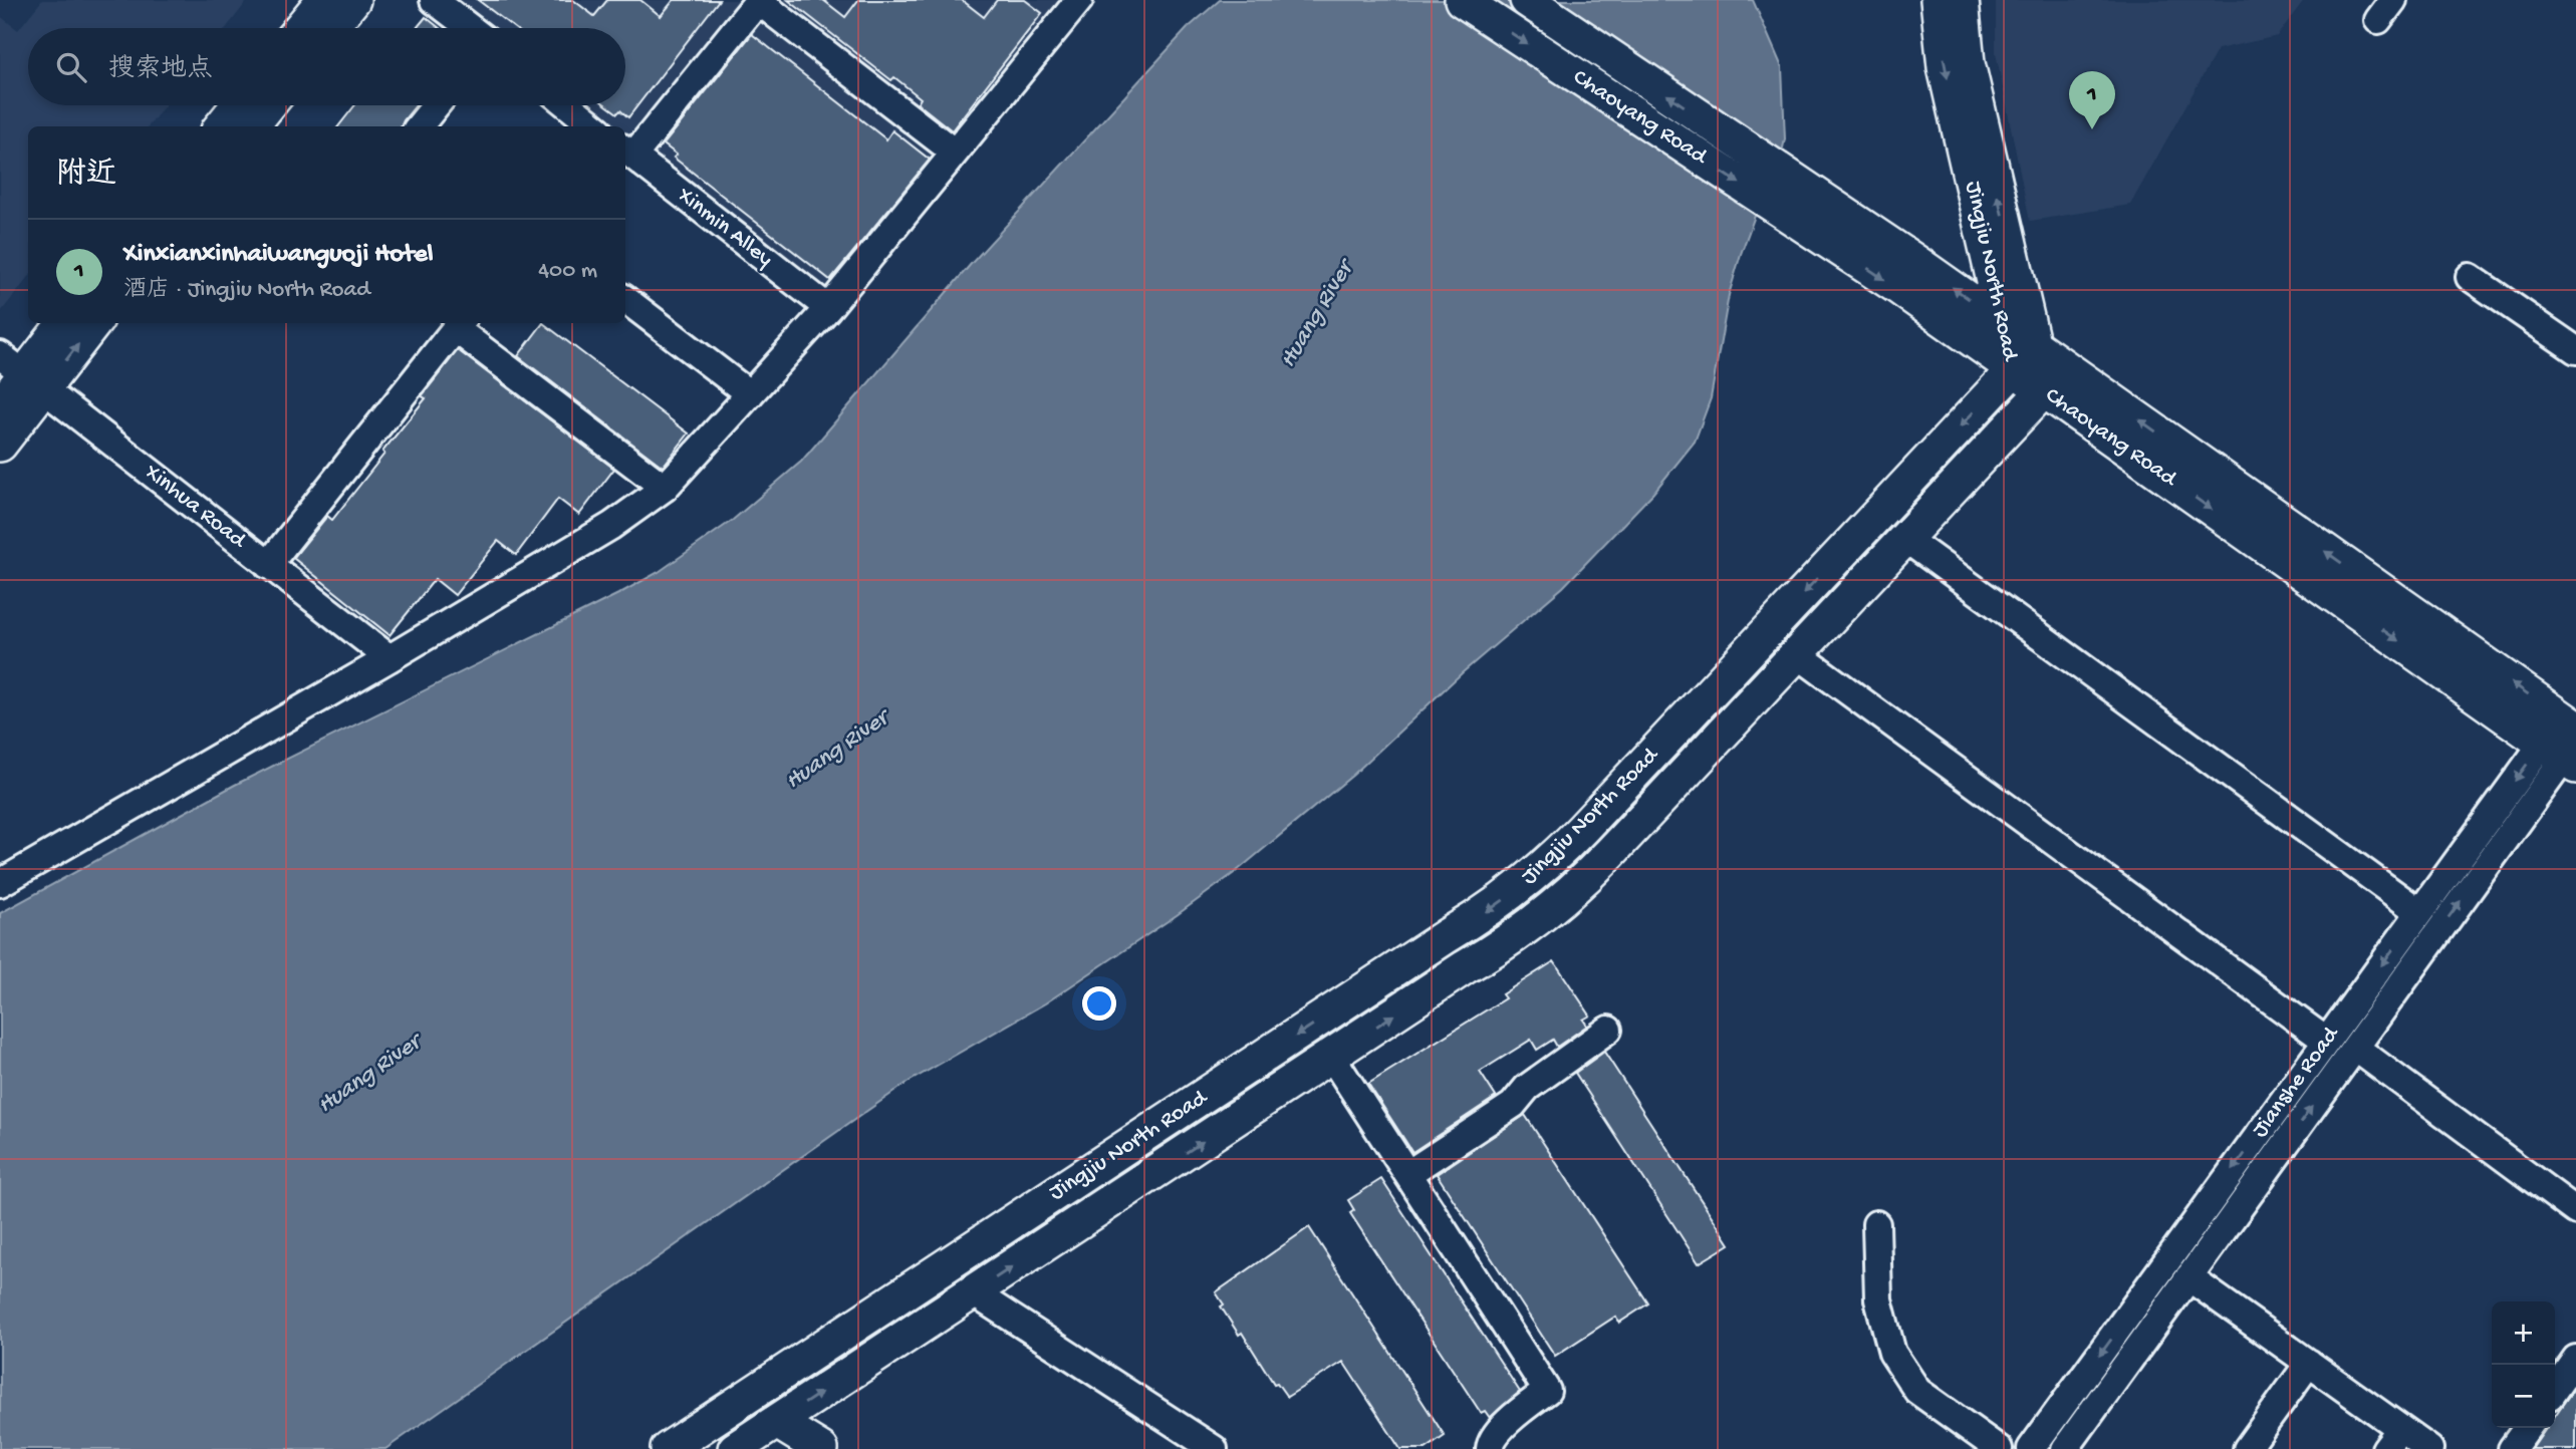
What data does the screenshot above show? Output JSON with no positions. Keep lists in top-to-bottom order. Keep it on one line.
{"streets":{"main road":["Chaoyang Road","Jingjiu North Road"],"street":["Xinmin Alley","Xinhua Road","Jianshe Road"]},"crossings":[["Chaoyang Road","Jingjiu North Road"],["Chaoyang Road","Jianshe Road"]],"water":["Huang River"],"page":{"search":"搜索地点","pins":"1","heading":"附近","list":[{"mark":"1","name":"Xinxianxinhaiwanguoji Hotel","note":"酒店 · Jingjiu North Road","value":"400 m"}],"map_buttons":["+","−"]}}
